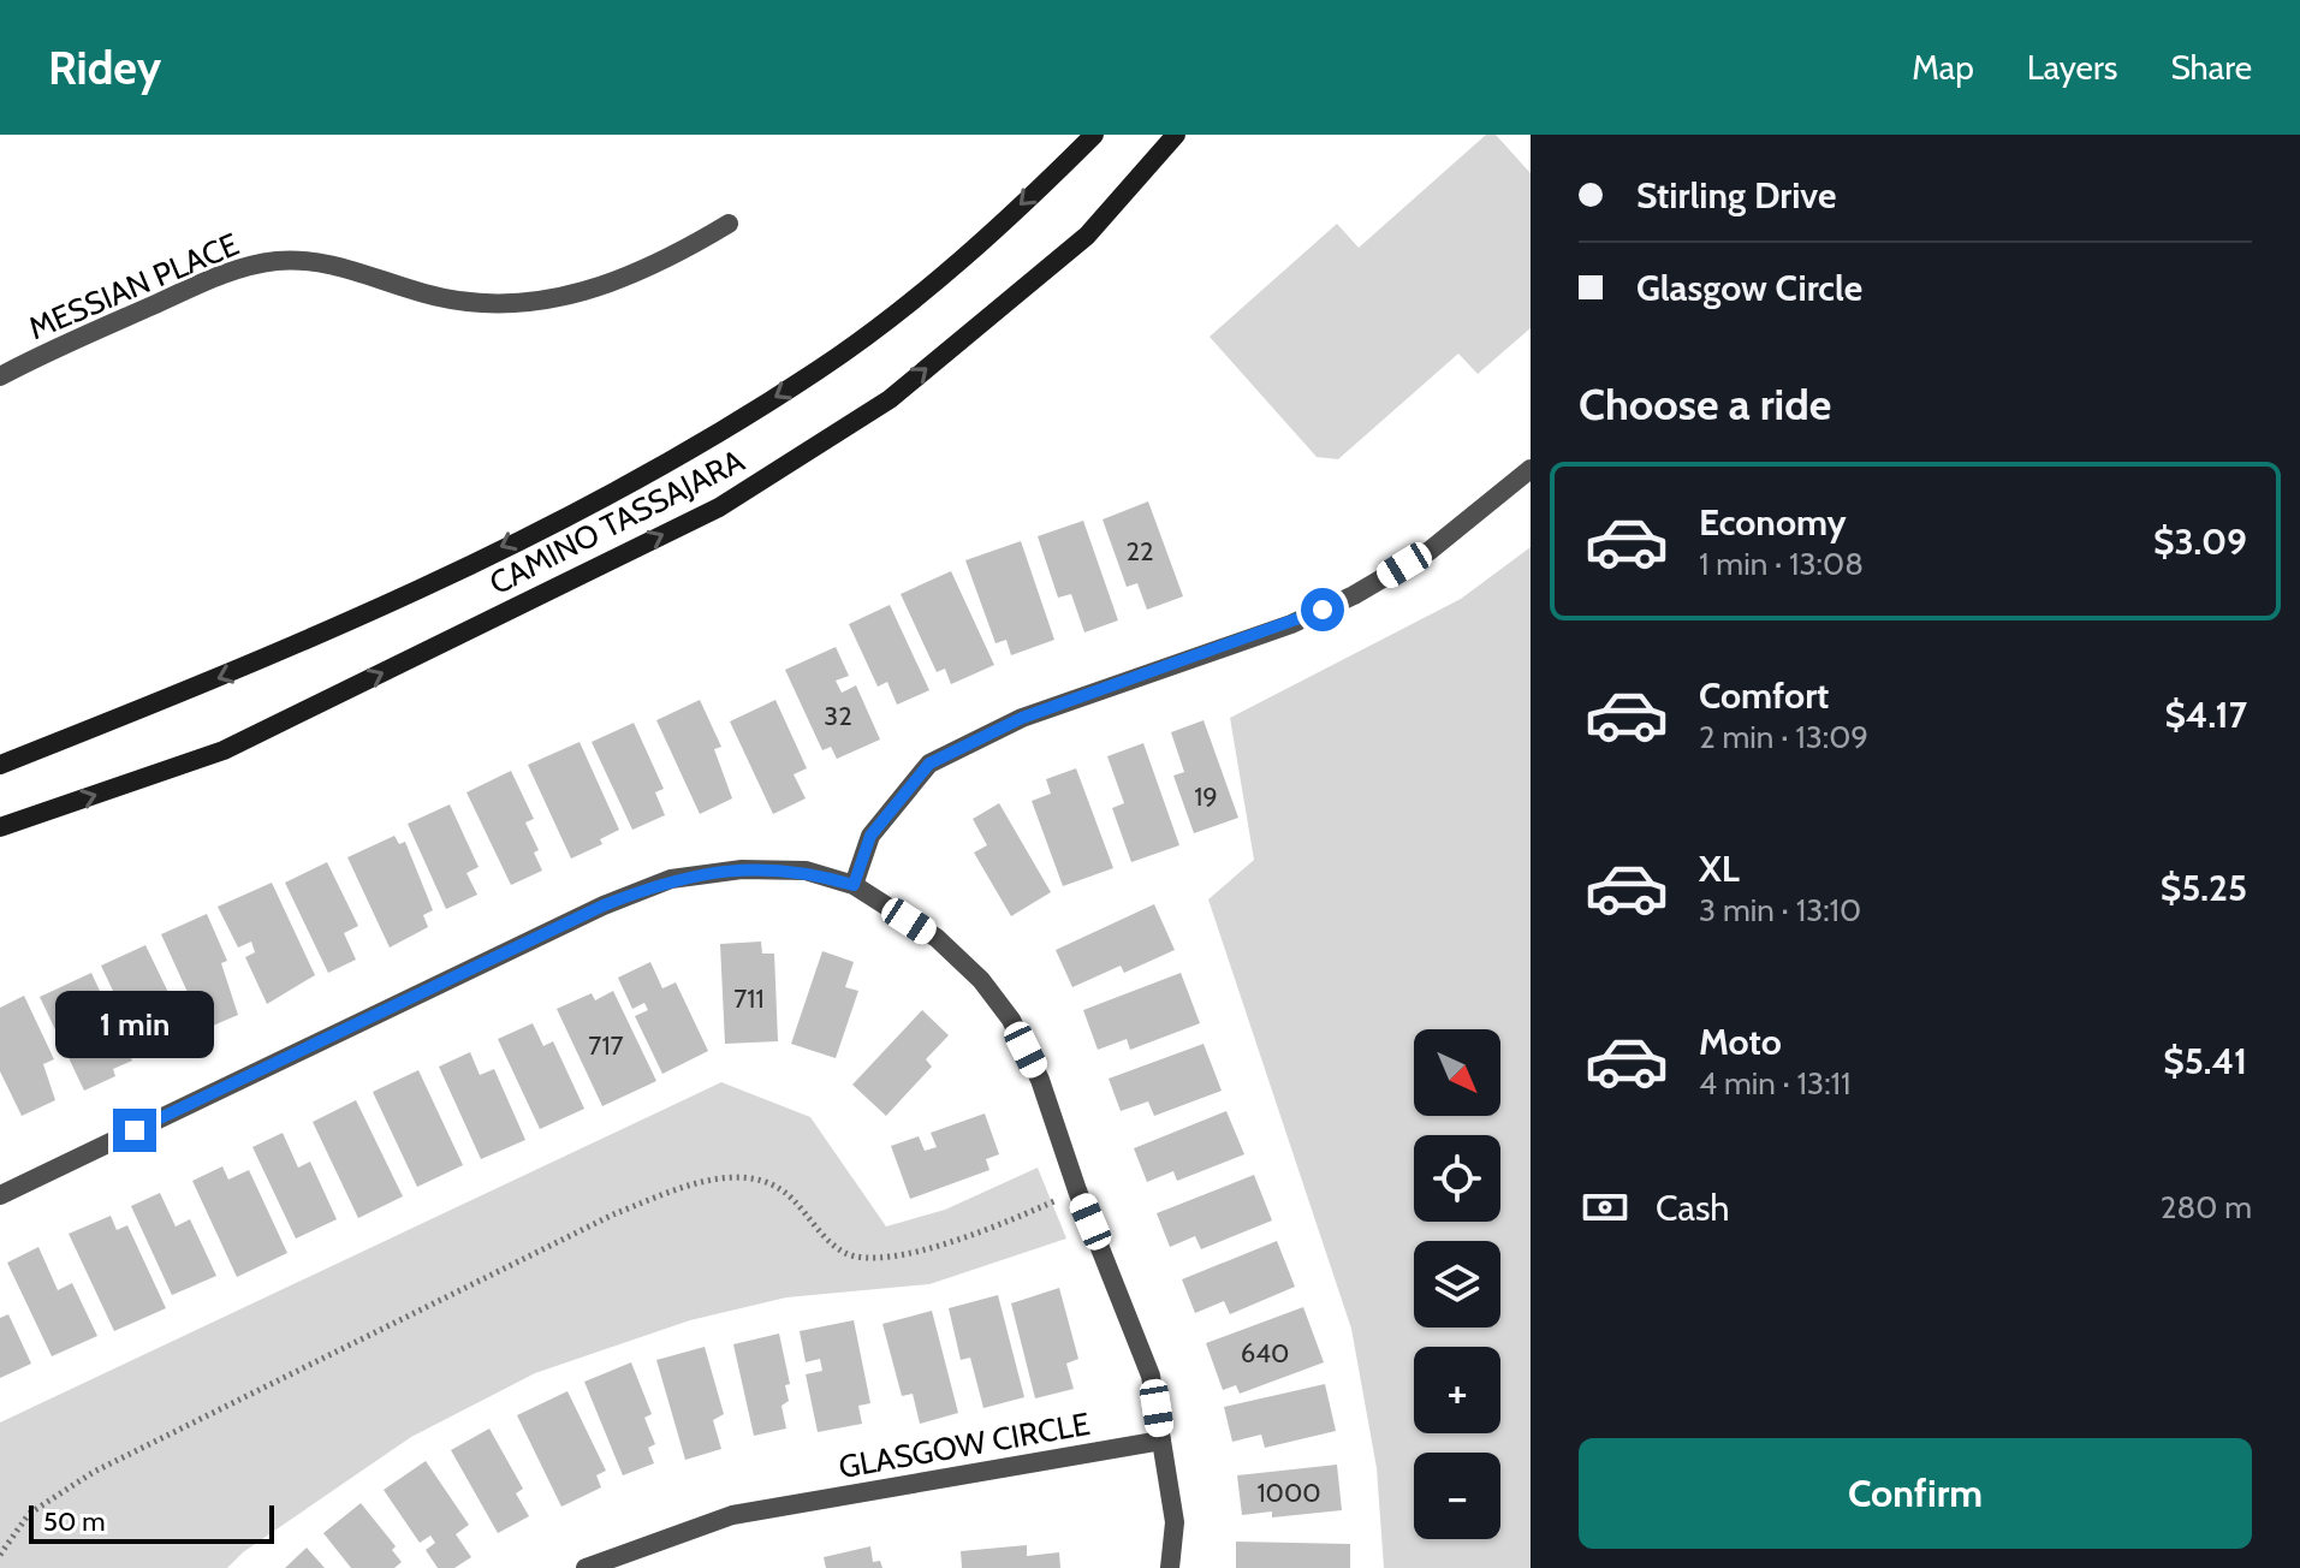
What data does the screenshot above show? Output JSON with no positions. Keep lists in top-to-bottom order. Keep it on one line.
{"streets":{"main road":["CAMINO TASSAJARA"],"street":["MESSIAN PLACE","GLASGOW CIRCLE"]},"house_numbers":["22","32","19","711","717","640","1000"],"scale_bar":"50 m","north":"bottom right","page":{"header":"Ridey","nav":["Map","Layers","Share"],"banner":["Stirling Drive","Glasgow Circle"],"heading":"Choose a ride","list":[{"name":"Economy","note":"1 min · 13:08","value":"$3.09"},{"name":"Comfort","note":"2 min · 13:09","value":"$4.17"},{"name":"XL","note":"3 min · 13:10","value":"$5.25"},{"name":"Moto","note":"4 min · 13:11","value":"$5.41"}],"bubble":"1 min","map_buttons":["+","−"],"pay":["Cash","280 m"],"buttons":"Confirm","scale":"50 m"}}
